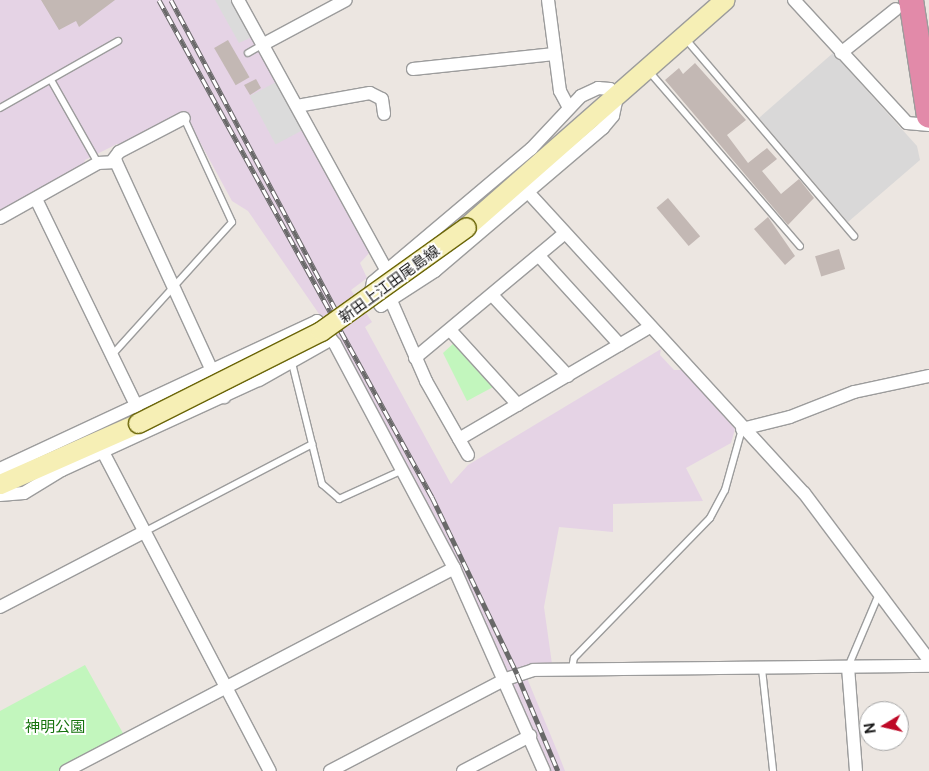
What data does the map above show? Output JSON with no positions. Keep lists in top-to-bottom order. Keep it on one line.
{"streets":{"main road":["新田上江田尾島線"]},"parks":["神明公園"],"north":"left"}
